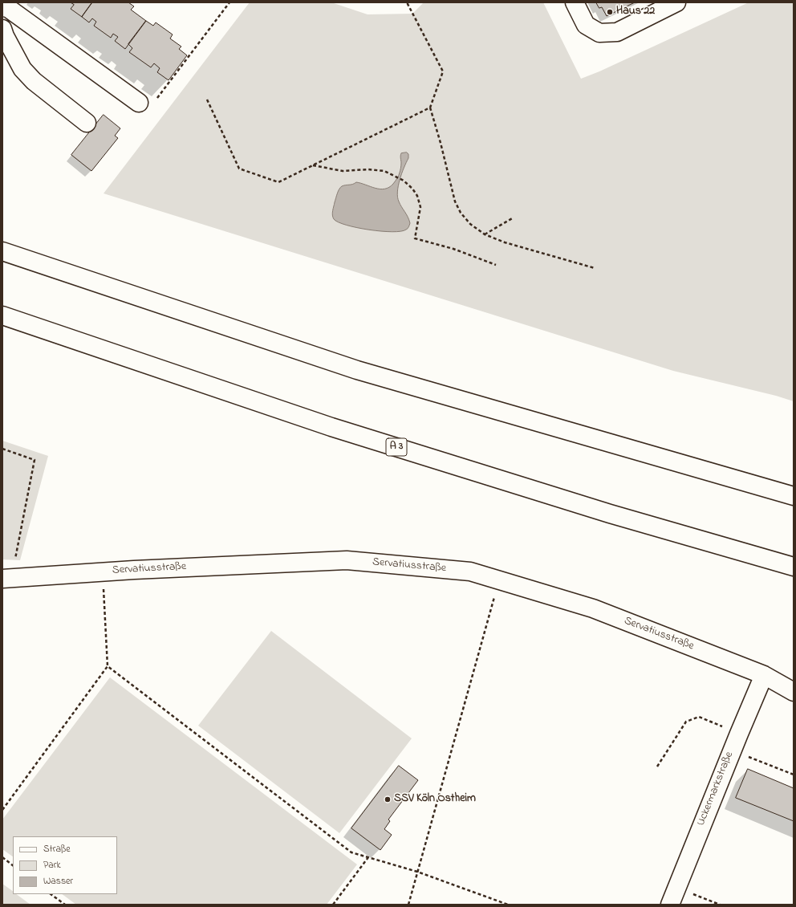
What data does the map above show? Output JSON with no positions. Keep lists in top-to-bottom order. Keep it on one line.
{"streets":{"main road":["A 3","Servatiusstraße","Uckermarkstraße"]},"crossings":[["Servatiusstraße","Uckermarkstraße"]],"places":["Haus 22","SSV Köln Ostheim"],"legend":["Straße","Park","Wasser"]}
